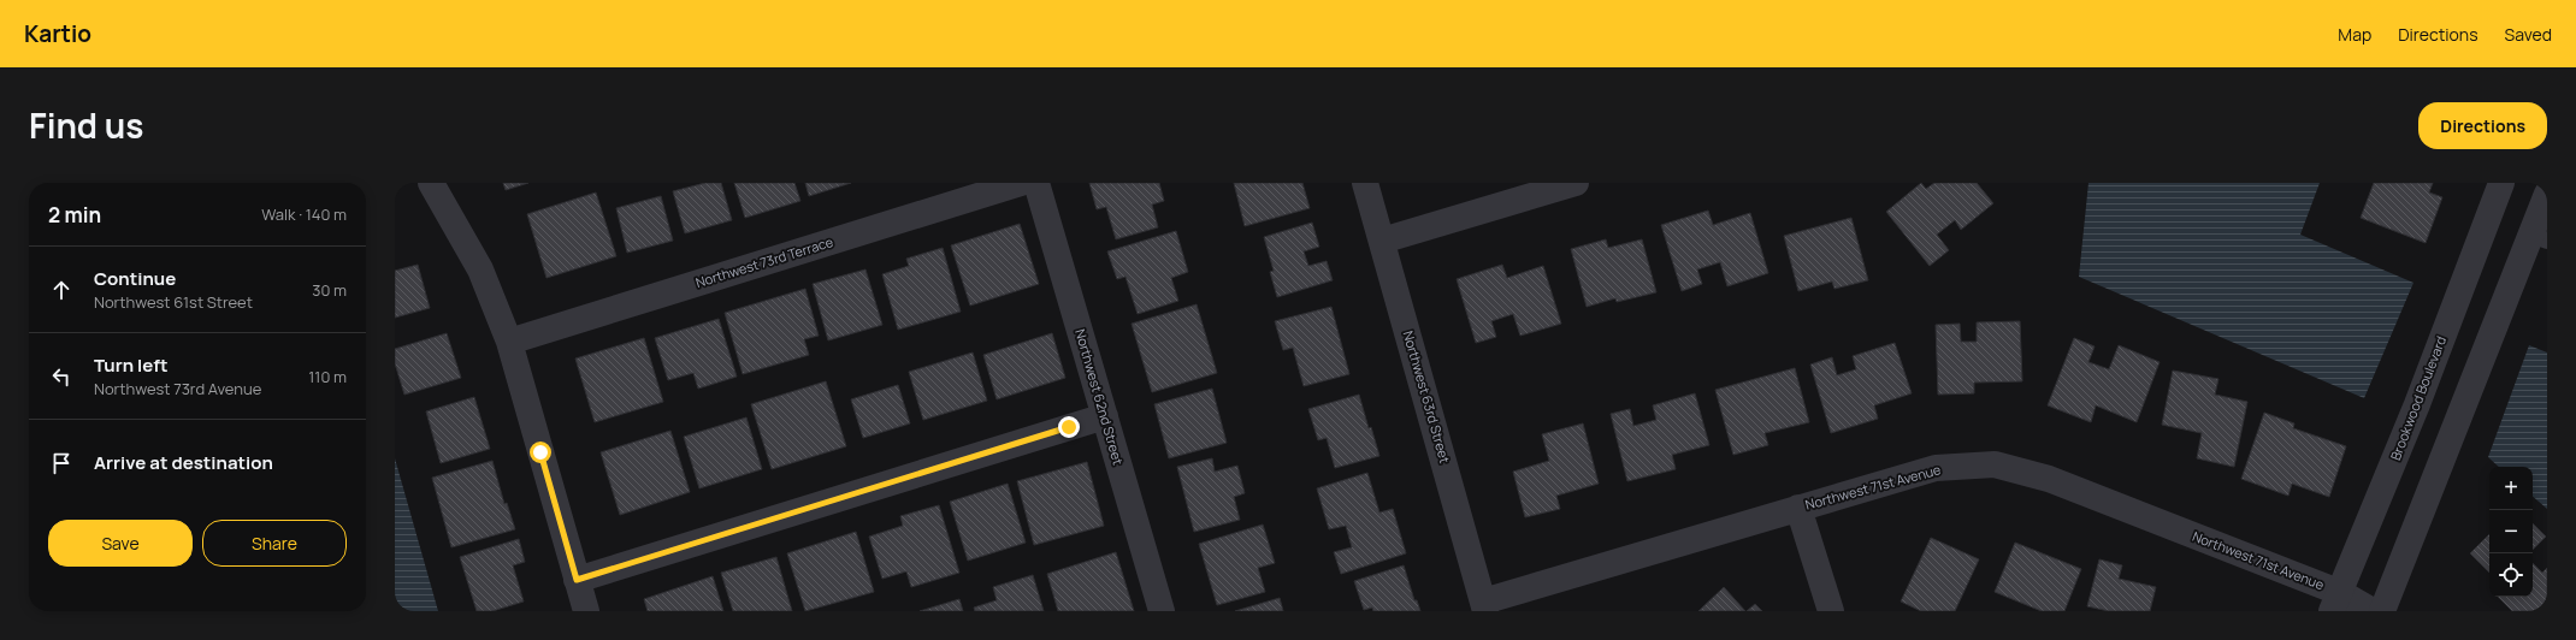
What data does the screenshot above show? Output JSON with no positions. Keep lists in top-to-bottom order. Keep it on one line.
{"streets":{"street":["Northwest 73rd Terrace","Northwest 62nd Street","Northwest 63rd Street","Brookwood Boulevard","Northwest 71st Avenue"]},"crossings":[["Northwest 63rd Street","Northwest 71st Avenue"],["Brookwood Boulevard","Northwest 71st Avenue"]],"page":{"header":"Kartio","nav":["Map","Directions","Saved"],"title":"Find us","buttons":["Directions",["Save","Share"]],"heading":["2 min","Walk · 140 m"],"list":[["Continue","Northwest 61st Street","30 m"],["Turn left","Northwest 73rd Avenue","110 m"],"Arrive at destination"],"map_buttons":["+","−"]}}
